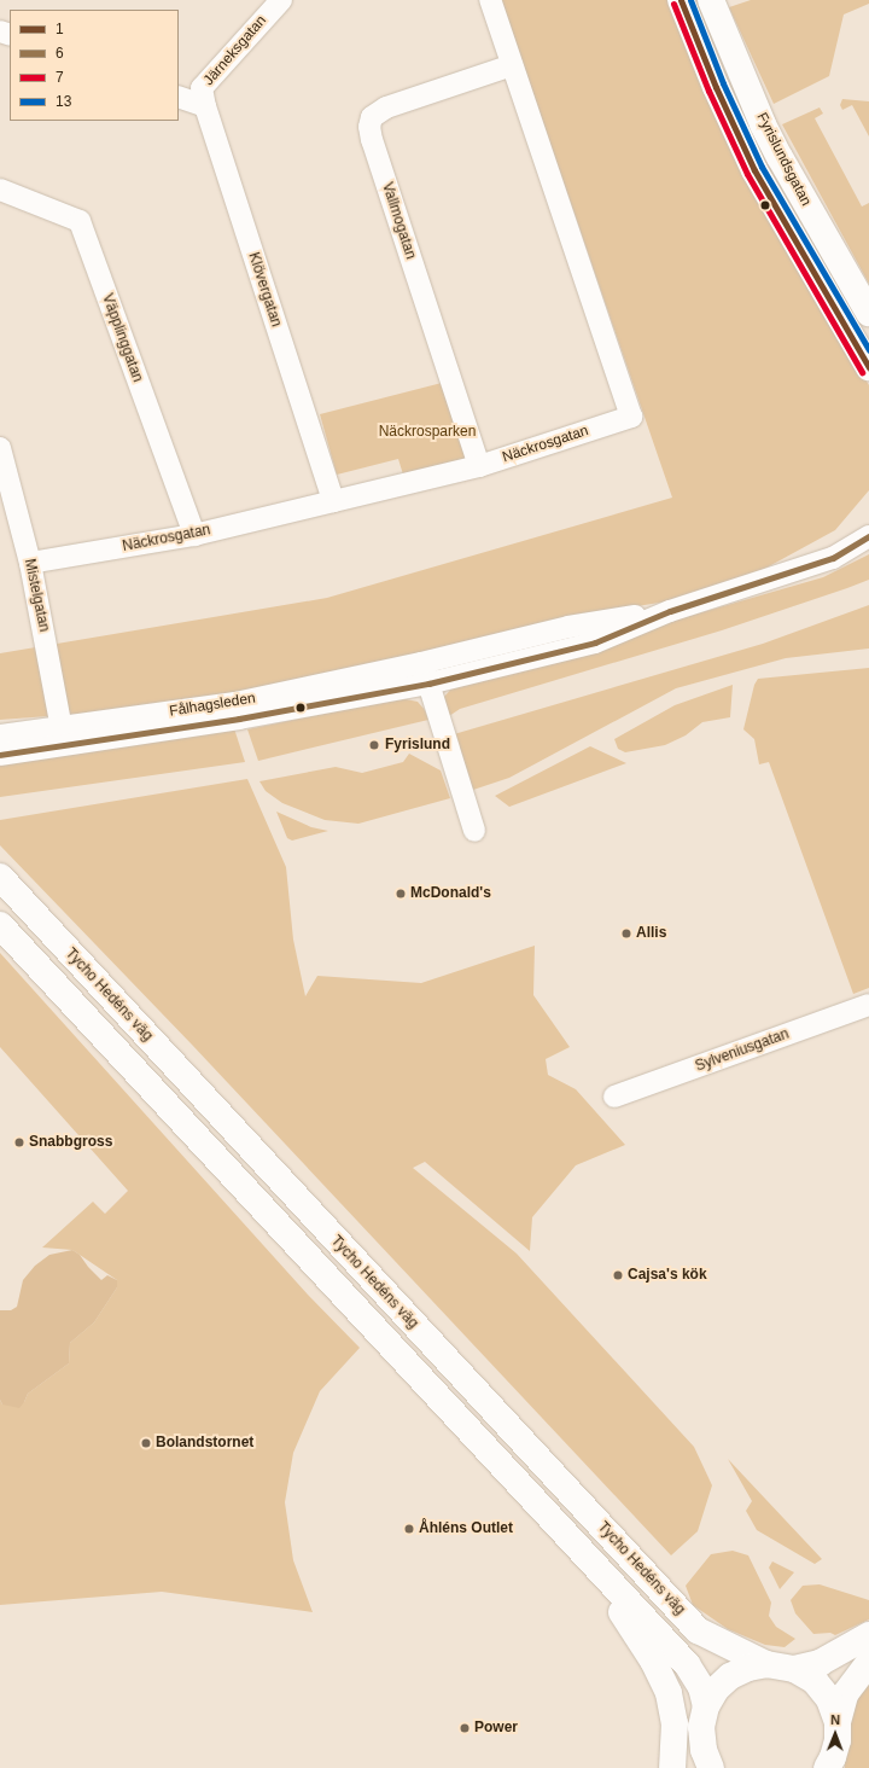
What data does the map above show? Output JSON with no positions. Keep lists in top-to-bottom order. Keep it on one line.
{"streets":{"main road":["Fyrislundsgatan","Tycho Hedéns väg"],"street":["Järneksgatan","Vallmogatan","Klövergatan","Väpplinggatan","Näckrosgatan","Mistelgatan","Fålhagsleden","Sylveniusgatan"]},"crossings":[["Järneksgatan","Klövergatan"],["Vallmogatan","Näckrosgatan"],["Klövergatan","Näckrosgatan"],["Väpplinggatan","Näckrosgatan"],["Näckrosgatan","Mistelgatan"],["Mistelgatan","Fålhagsleden"]],"parks":["Näckrosparken"],"places":["Fyrislund","McDonald's","Allis","Snabbgross","Cajsa's kök","Bolandstornet","Åhléns Outlet","Power"],"lines":["transit line 1","transit line 13","transit line 7","transit line 6"],"legend":["1","6","7","13"],"north":"top"}
